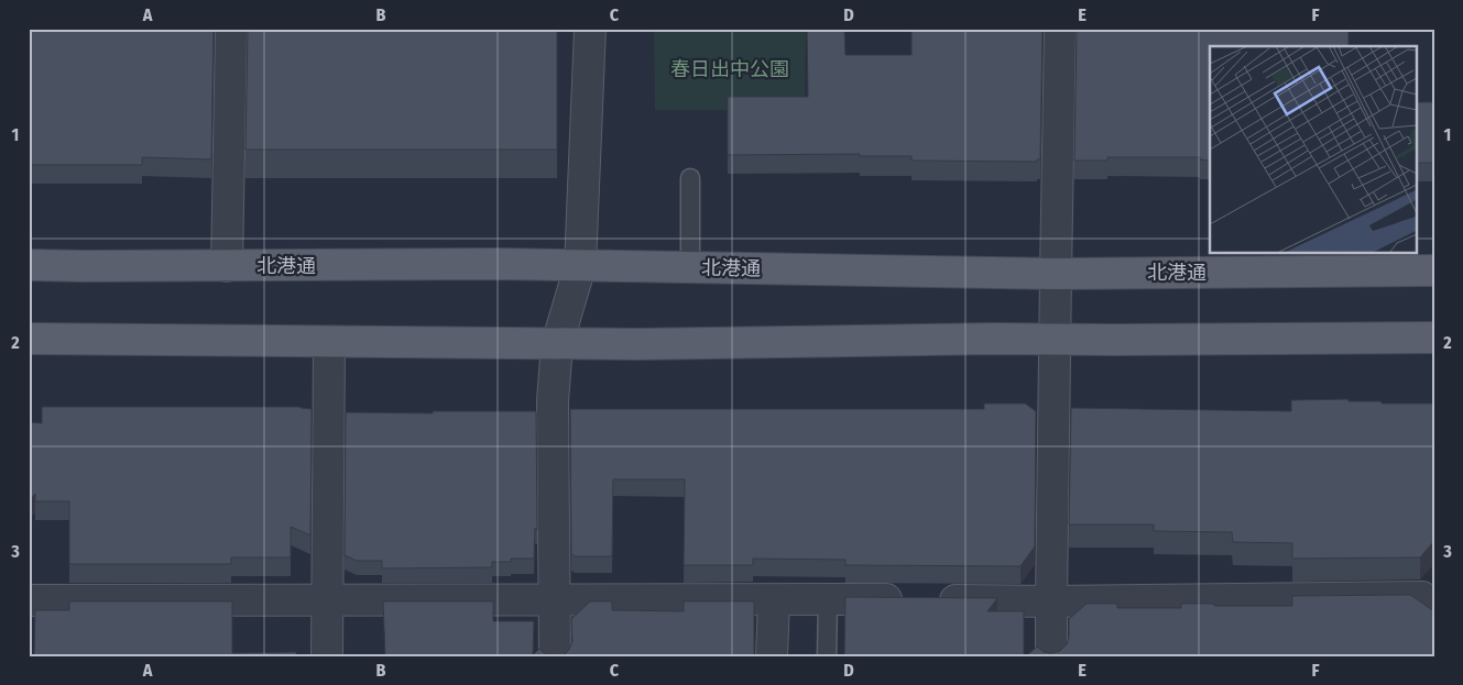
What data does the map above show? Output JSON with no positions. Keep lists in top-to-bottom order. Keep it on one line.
{"streets":{"main road":["北港通"]},"parks":["春日出中公園"],"grid":{"columns":["A","B","C","D","E","F"],"rows":["1","2","3"]}}
